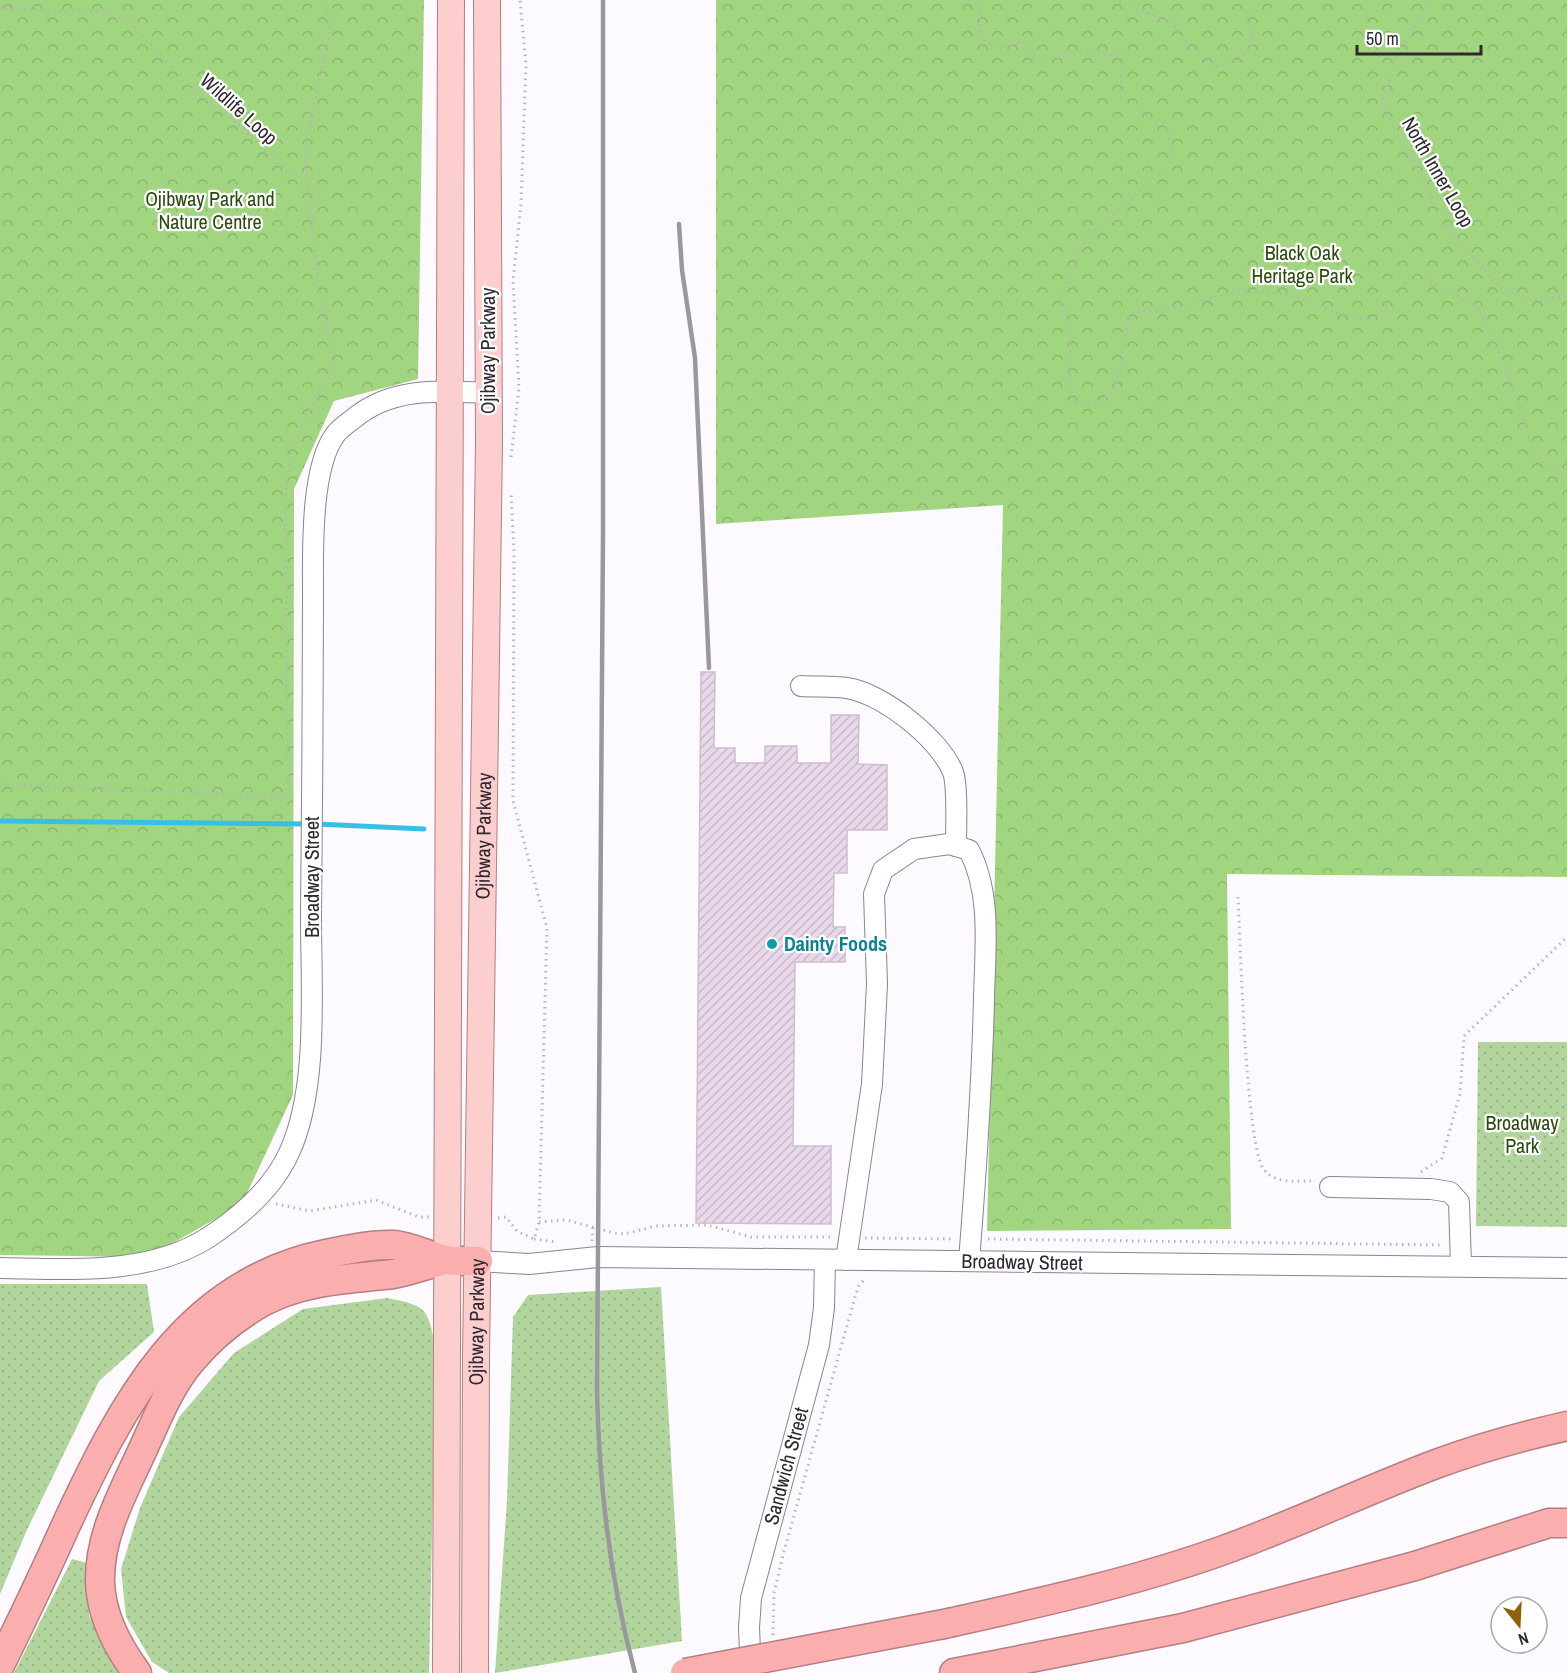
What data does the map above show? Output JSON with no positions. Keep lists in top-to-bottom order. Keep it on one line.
{"streets":{"main road":["Ojibway Parkway"],"street":["Broadway Street","Sandwich Street"],"path":["Wildlife Loop","North Inner Loop"]},"crossings":[["Ojibway Parkway","Broadway Street"],["Broadway Street","Sandwich Street"]],"parks":["Ojibway Park and Nature Centre","Black Oak Heritage Park","Broadway Park"],"places":["Dainty Foods"],"scale_bar":"50 m","north":"bottom"}
